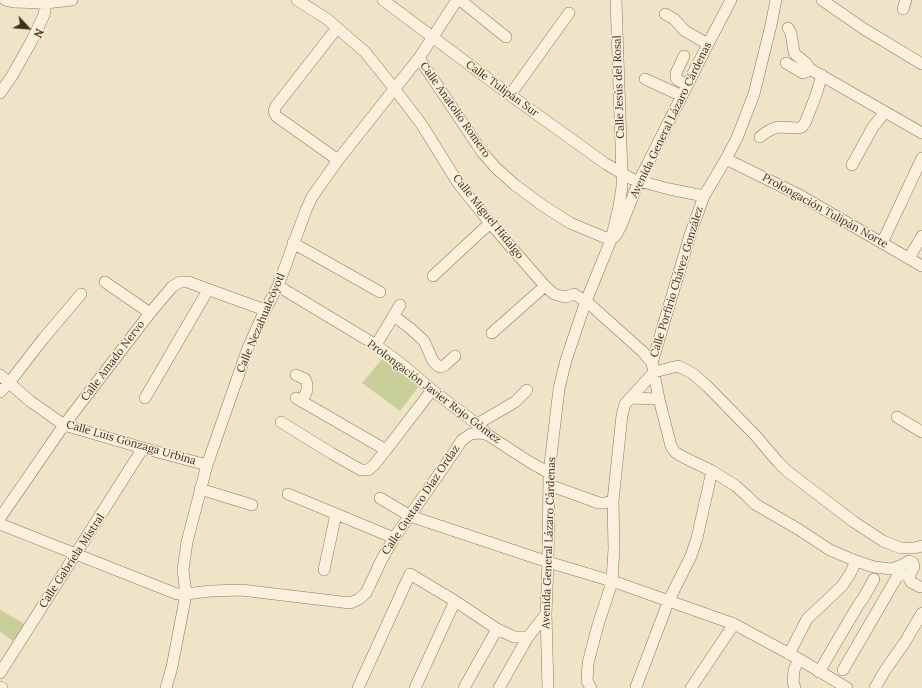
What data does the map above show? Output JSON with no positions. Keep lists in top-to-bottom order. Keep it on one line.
{"streets":{"street":["Calle Jesús del Rosal","Calle Tulipán Sur","Calle Anatolio Romero","Avenida General Lázaro Cárdenas","Prolongación Tulipán Norte","Calle Miguel Hidalgo","Calle Porfirio Chávez González","Calle Nezahualcóyotl","Calle Amado Nervo","Prolongación Javier Rojo Gómez","Calle Luis Gonzaga Urbina","Calle Gustavo Díaz Ordaz","Calle Gabriela Mistral"]},"crossings":[["Calle Jesús del Rosal","Calle Tulipán Sur"],["Calle Jesús del Rosal","Avenida General Lázaro Cárdenas"],["Calle Tulipán Sur","Avenida General Lázaro Cárdenas"],["Calle Tulipán Sur","Calle Porfirio Chávez González"],["Calle Tulipán Sur","Calle Nezahualcóyotl"],["Calle Anatolio Romero","Avenida General Lázaro Cárdenas"],["Calle Anatolio Romero","Calle Nezahualcóyotl"],["Avenida General Lázaro Cárdenas","Calle Miguel Hidalgo"],["Avenida General Lázaro Cárdenas","Prolongación Javier Rojo Gómez"],["Prolongación Tulipán Norte","Calle Porfirio Chávez González"],["Calle Miguel Hidalgo","Calle Nezahualcóyotl"],["Calle Nezahualcóyotl","Calle Amado Nervo"],["Calle Nezahualcóyotl","Prolongación Javier Rojo Gómez"],["Calle Nezahualcóyotl","Calle Luis Gonzaga Urbina"],["Calle Nezahualcóyotl","Calle Gustavo Díaz Ordaz"],["Calle Amado Nervo","Calle Luis Gonzaga Urbina"],["Prolongación Javier Rojo Gómez","Calle Gustavo Díaz Ordaz"],["Calle Luis Gonzaga Urbina","Calle Gabriela Mistral"],["Calle Gustavo Díaz Ordaz","Calle Gabriela Mistral"]],"north":"bottom right"}
